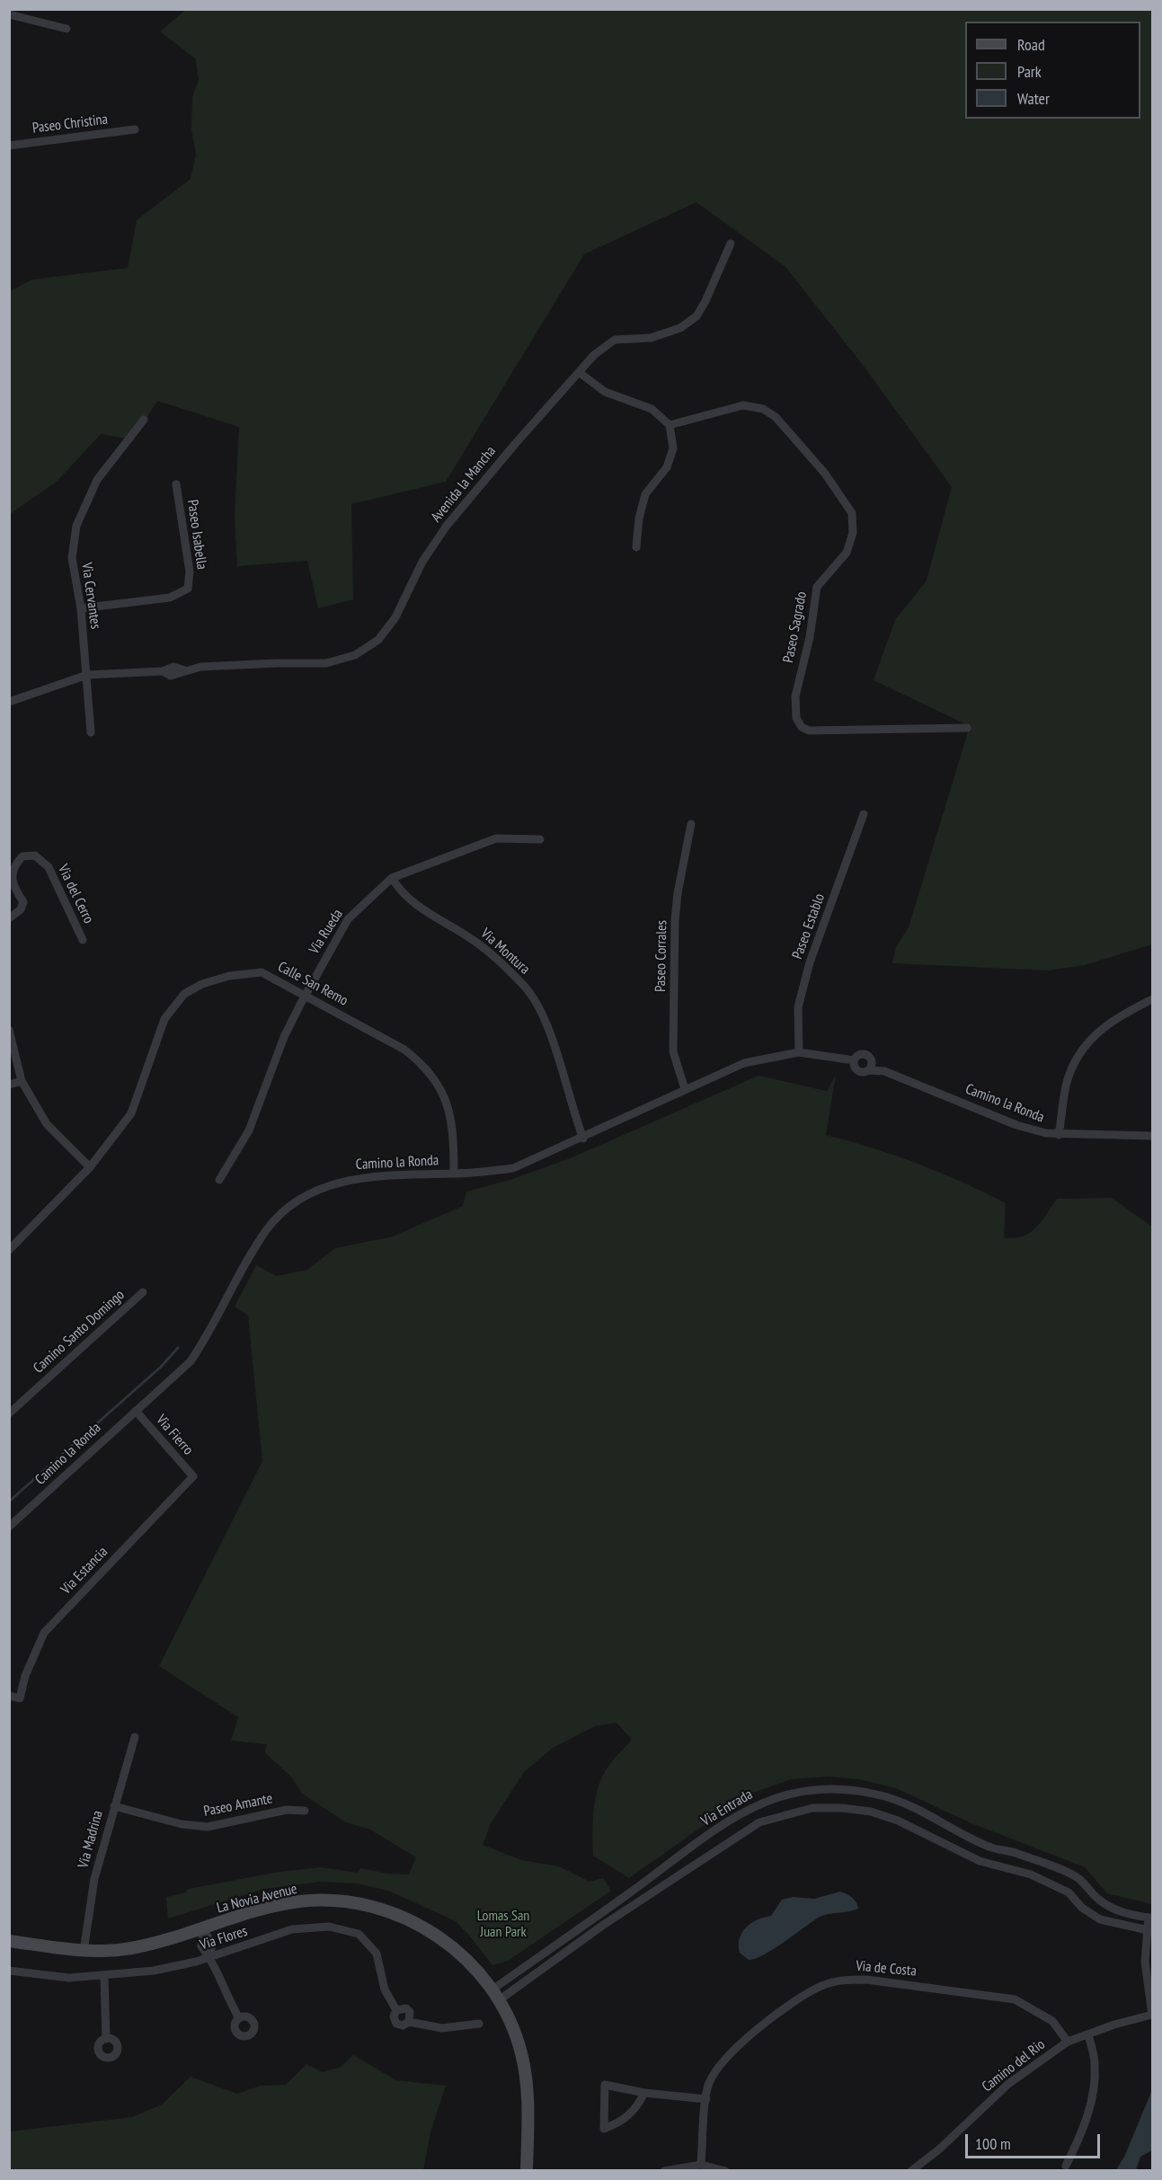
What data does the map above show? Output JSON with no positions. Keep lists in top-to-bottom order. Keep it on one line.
{"streets":{"main road":["La Novia Avenue"],"street":["Paseo Christina","Avenida la Mancha","Paseo Isabella","Via Cervantes","Paseo Sagrado","Via del Cerro","Paseo Establo","Via Rueda","Via Montura","Paseo Corrales","Calle San Remo","Camino la Ronda","Camino Santo Domingo","Via Fierro","Via Estancia","Paseo Amante","Via Entrada","Via Madrina","Via Flores","Via de Costa","Camino del Rio"]},"crossings":[["Avenida la Mancha","Via Cervantes"],["Paseo Isabella","Via Cervantes"],["Paseo Establo","Camino la Ronda"],["Via Rueda","Via Montura"],["Via Rueda","Calle San Remo"],["Via Montura","Camino la Ronda"],["Paseo Corrales","Camino la Ronda"],["Calle San Remo","Camino la Ronda"],["Camino la Ronda","Via Fierro"],["Via Fierro","Via Estancia"],["Paseo Amante","Via Madrina"],["Via Entrada","La Novia Avenue"],["Via Entrada","Camino del Rio"],["Via Madrina","La Novia Avenue"],["Via de Costa","Camino del Rio"]],"parks":["Lomas San Juan Park"],"legend":["Road","Park","Water"],"scale_bar":"100 m"}
